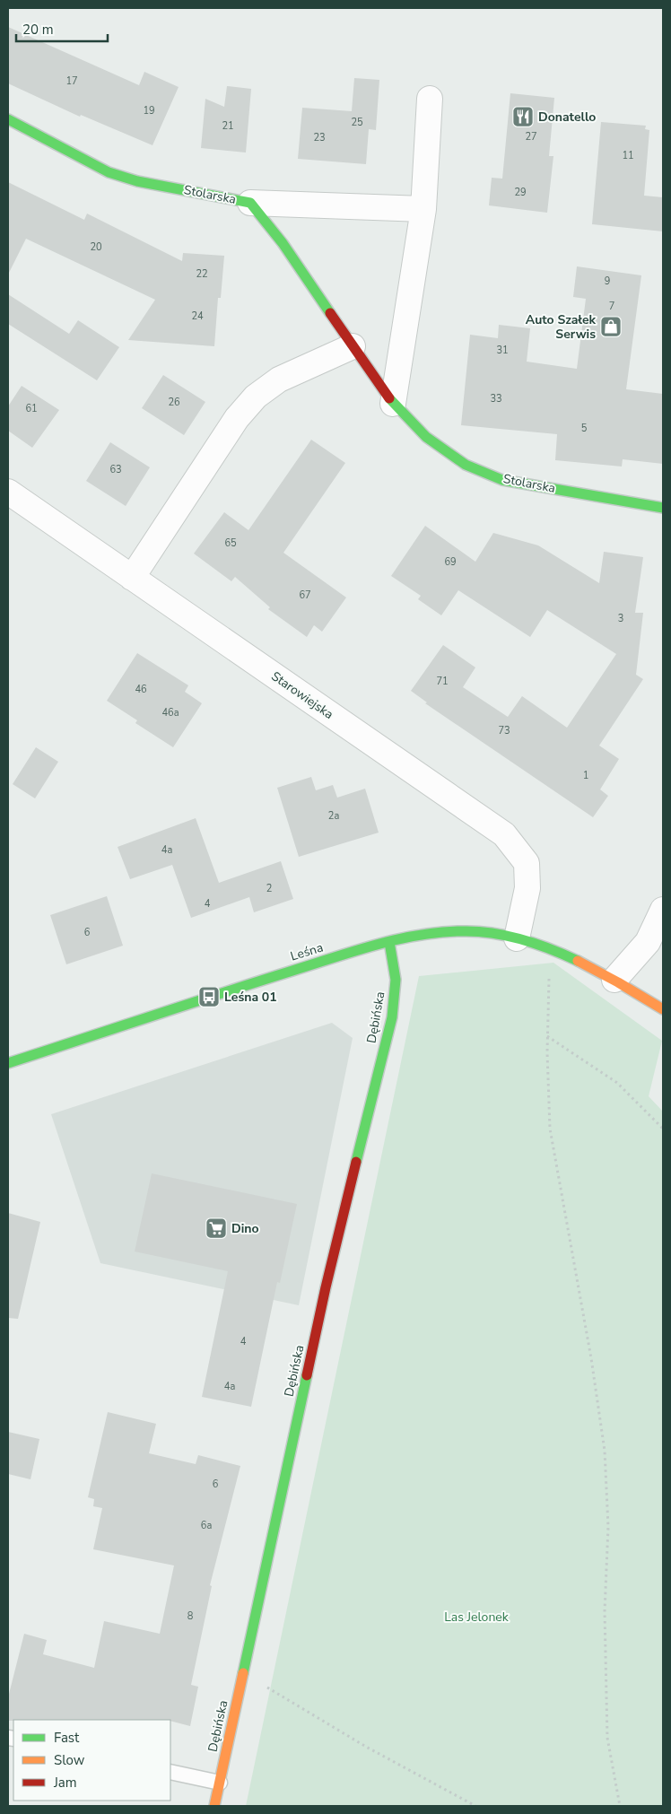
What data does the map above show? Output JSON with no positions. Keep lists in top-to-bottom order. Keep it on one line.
{"streets":{"street":["Stolarska","Starowiejska","Leśna","Dębińska"]},"crossings":[["Starowiejska","Leśna"],["Leśna","Dębińska"]],"parks":["Las Jelonek"],"places":{"restaurant":["Donatello"],"shop":["Auto Szałek Serwis"],"bus stop":["Leśna 01"],"supermarket":["Dino"]},"house_numbers":["17","19","25","21","27","23","11","29","20","22","9","7","24","31","33","26","61","5","63","65","69","67","3","71","46","46a","73","1","2a","4a","2","4","6","4","4a","6","6a","8"],"legend":["Fast","Slow","Jam"],"scale_bar":"20 m"}
